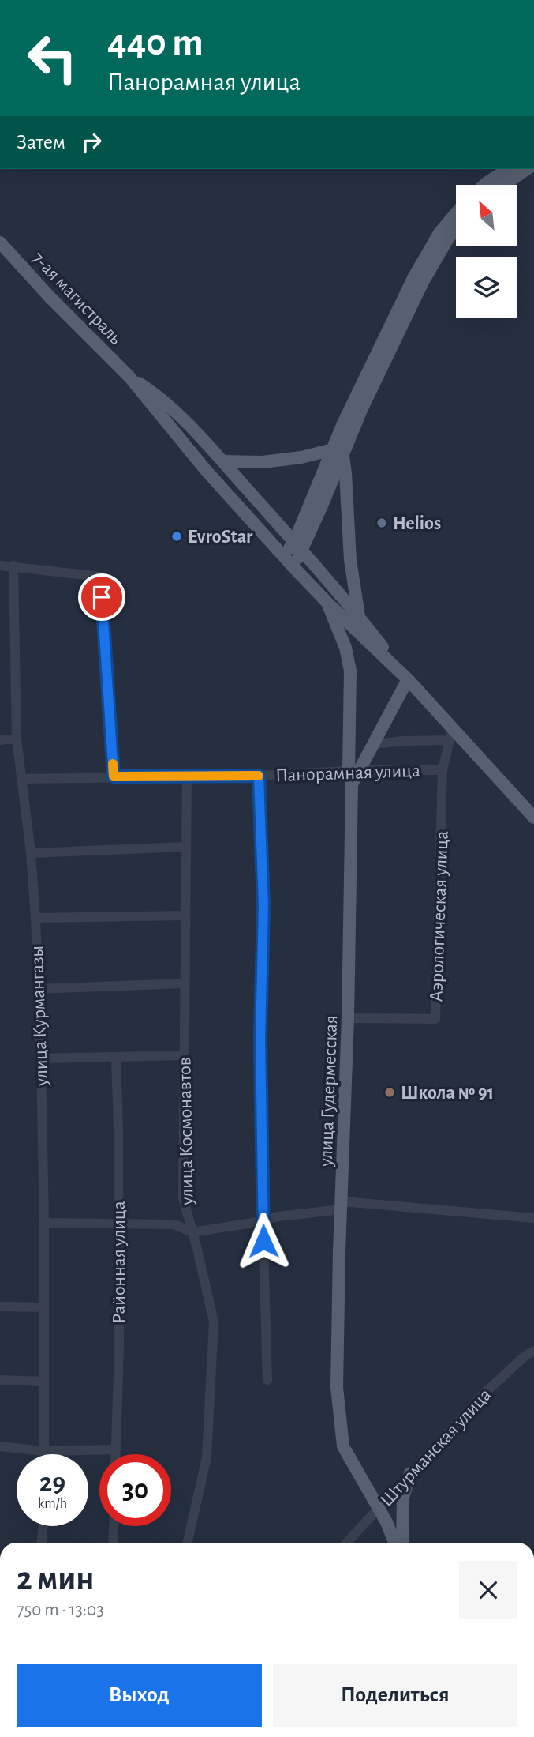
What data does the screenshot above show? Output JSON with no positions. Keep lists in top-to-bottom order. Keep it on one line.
{"streets":{"main road":["7-ая магистраль","улица Гудермесская"],"street":["Панорамная улица","Аэрологическая улица","улица Курмангазы","улица Космонавтов","Районная улица","Штурманская улица"]},"crossings":[["Панорамная улица","Аэрологическая улица"],["Панорамная улица","улица Курмангазы"],["Панорамная улица","улица Гудермесская"],["Панорамная улица","улица Космонавтов"],["Аэрологическая улица","улица Гудермесская"],["улица Гудермесская","Штурманская улица"]],"places":["Helios","EvroStar","Школа № 91"],"north":"top left","page":{"turn":["440 m","Панорамная улица"],"then":"Затем","speed":"29 km/h","limit":"30","heading":["2 мин","750 m · 13:03"],"buttons":["Выход","Поделиться"]}}
